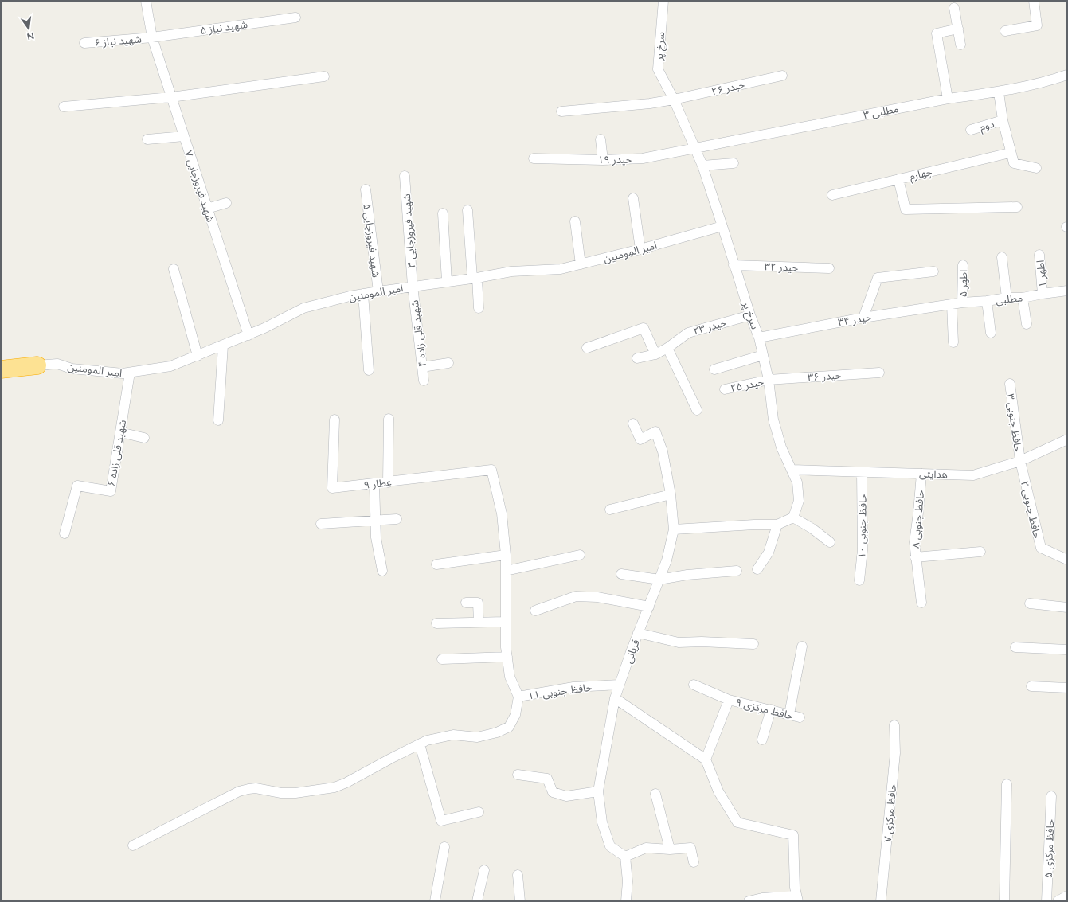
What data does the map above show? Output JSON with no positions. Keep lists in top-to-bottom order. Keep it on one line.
{"streets":{"street":["شهید نیاز ۵","شهید نیاز ۶","سرخ پر","حیدر ۲۶","مطلبی ۳","دوم","حیدر ۱۹","چهارم","شهید فیروزجایی ۷","شهید فیروزجایی ۳","شهید فیروزجایی ۵","امیر المومنین","حیدر ۳۲","اطهر ۱","اطهر ۵","مطلبی","حیدر ۳۴","حیدر ۲۳","شهید قلی زاده ۴","حیدر ۳۶","حیدر ۲۵","حافظ جنوبی ۳","شهید قلی زاده ۶","هدایتی","عطار ۹","حافظ جنوبی ۲","حافظ جنوبی ۸","حافظ جنوبی ۱۰","قربانی","حافظ جنوبی ۱۱","حافظ مرکزی ۹","حافظ مرکزی ۷","حافظ مرکزی ۵"]},"crossings":[["شهید نیاز ۵","شهید نیاز ۶"],["شهید نیاز ۵","شهید فیروزجایی ۷"],["شهید نیاز ۶","شهید فیروزجایی ۷"],["سرخ پر","حیدر ۲۶"],["سرخ پر","مطلبی ۳"],["سرخ پر","حیدر ۱۹"],["سرخ پر","امیر المومنین"],["سرخ پر","حیدر ۳۲"],["سرخ پر","حیدر ۳۴"],["سرخ پر","حیدر ۲۳"],["سرخ پر","حیدر ۳۶"],["سرخ پر","حیدر ۲۵"],["سرخ پر","هدایتی"],["مطلبی ۳","حیدر ۱۹"],["شهید فیروزجایی ۷","امیر المومنین"],["شهید فیروزجایی ۳","امیر المومنین"],["شهید فیروزجایی ۳","شهید قلی زاده ۴"],["شهید فیروزجایی ۵","امیر المومنین"],["امیر المومنین","شهید قلی زاده ۴"],["امیر المومنین","شهید قلی زاده ۶"],["اطهر ۱","مطلبی"],["اطهر ۵","مطلبی"],["مطلبی","حیدر ۳۴"],["حیدر ۳۶","حیدر ۲۵"],["حافظ جنوبی ۳","هدایتی"],["حافظ جنوبی ۳","حافظ جنوبی ۲"],["هدایتی","حافظ جنوبی ۲"],["هدایتی","حافظ جنوبی ۸"],["هدایتی","حافظ جنوبی ۱۰"],["قربانی","حافظ جنوبی ۱۱"]],"north":"bottom"}
